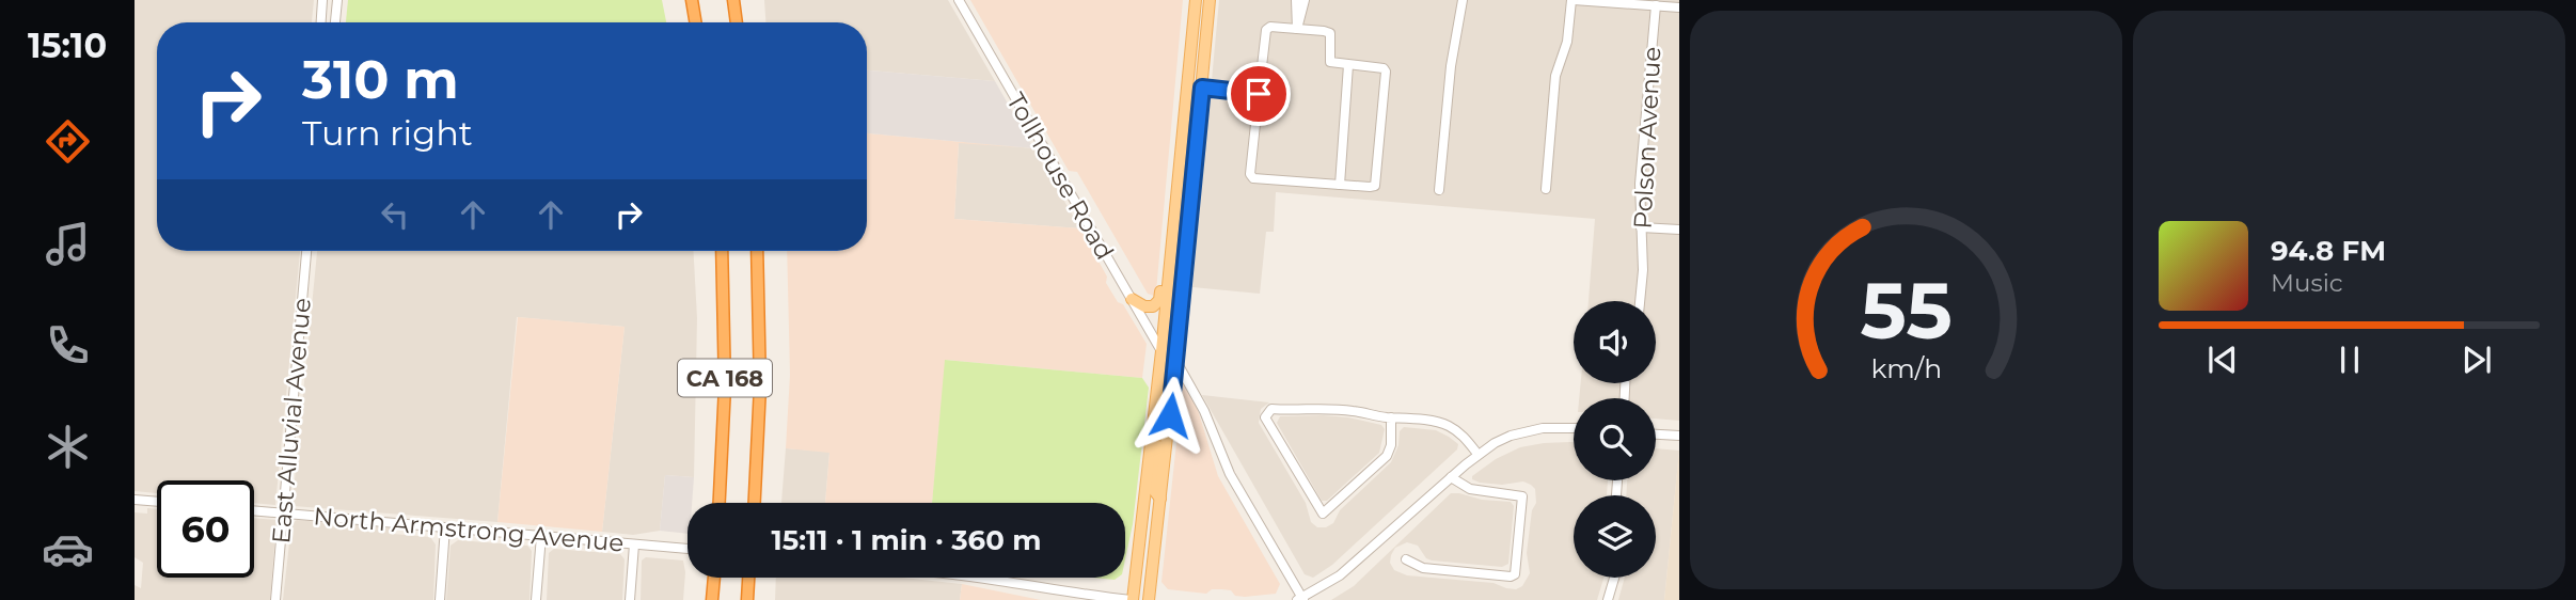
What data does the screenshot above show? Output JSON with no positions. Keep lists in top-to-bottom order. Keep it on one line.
{"streets":{"highway":["CA 168"],"street":["Polson Avenue","Tollhouse Road","East Alluvial Avenue","North Armstrong Avenue"]},"crossings":[["East Alluvial Avenue","North Armstrong Avenue"]],"page":{"tabs":"15:10","turn":["310 m","Turn right"],"song":["94.8 FM","Music"],"limit":"60","trip":"15:11 · 1 min · 360 m","gauge":["55","km/h"]}}
